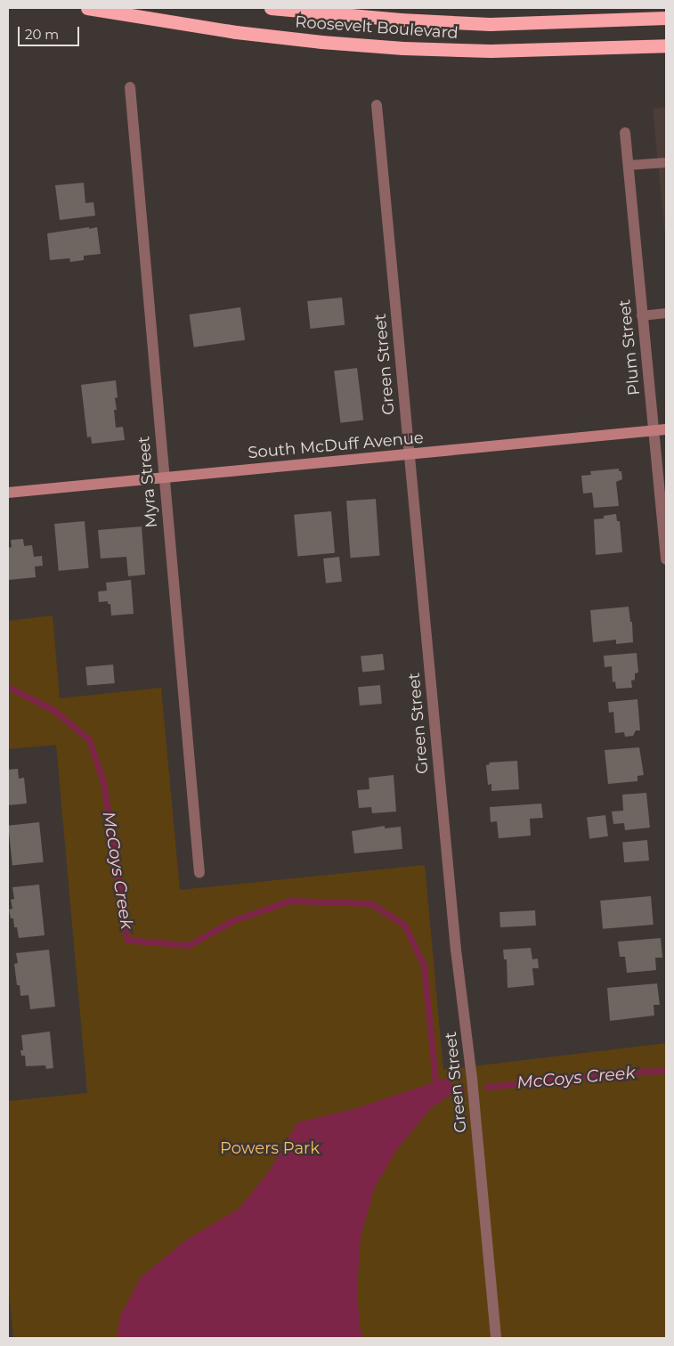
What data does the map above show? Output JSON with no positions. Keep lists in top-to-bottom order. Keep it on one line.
{"streets":{"highway":["Roosevelt Boulevard"],"main road":["South McDuff Avenue"],"street":["Plum Street","Green Street","Myra Street"]},"crossings":[["Plum Street","South McDuff Avenue"],["Green Street","South McDuff Avenue"],["South McDuff Avenue","Myra Street"]],"water":["McCoys Creek"],"parks":["Powers Park"],"scale_bar":"20 m"}
